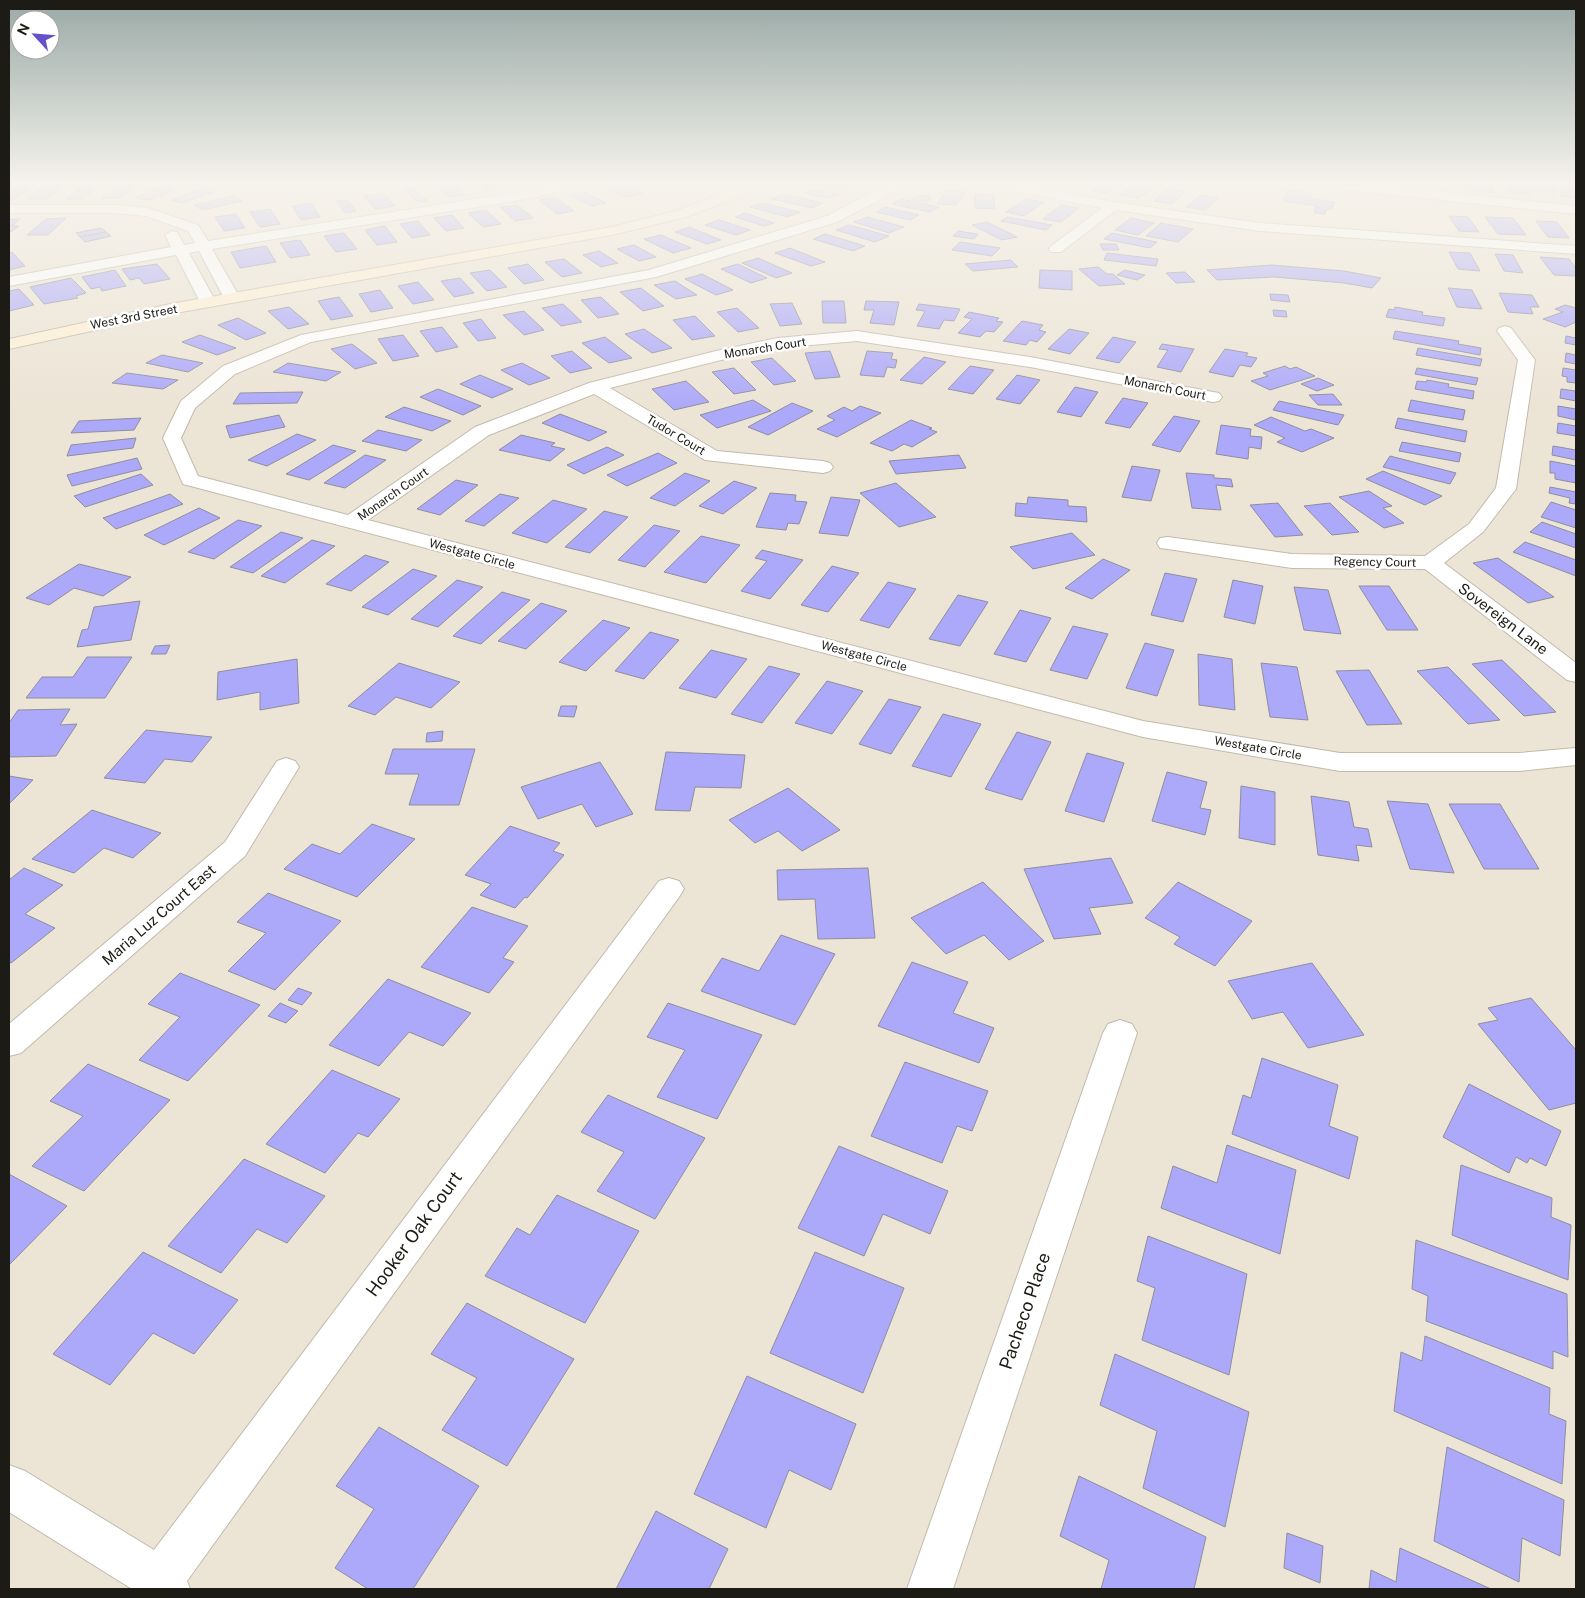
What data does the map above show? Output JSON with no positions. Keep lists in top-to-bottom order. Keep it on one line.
{"streets":{"main road":["West 3rd Street"],"street":["Monarch Court","Tudor Court","Westgate Circle","Regency Court","Sovereign Lane","Maria Luz Court East","Hooker Oak Court","Pacheco Place"]},"crossings":[["Monarch Court","Tudor Court"],["Monarch Court","Westgate Circle"],["Regency Court","Sovereign Lane"]],"north":"top left"}
